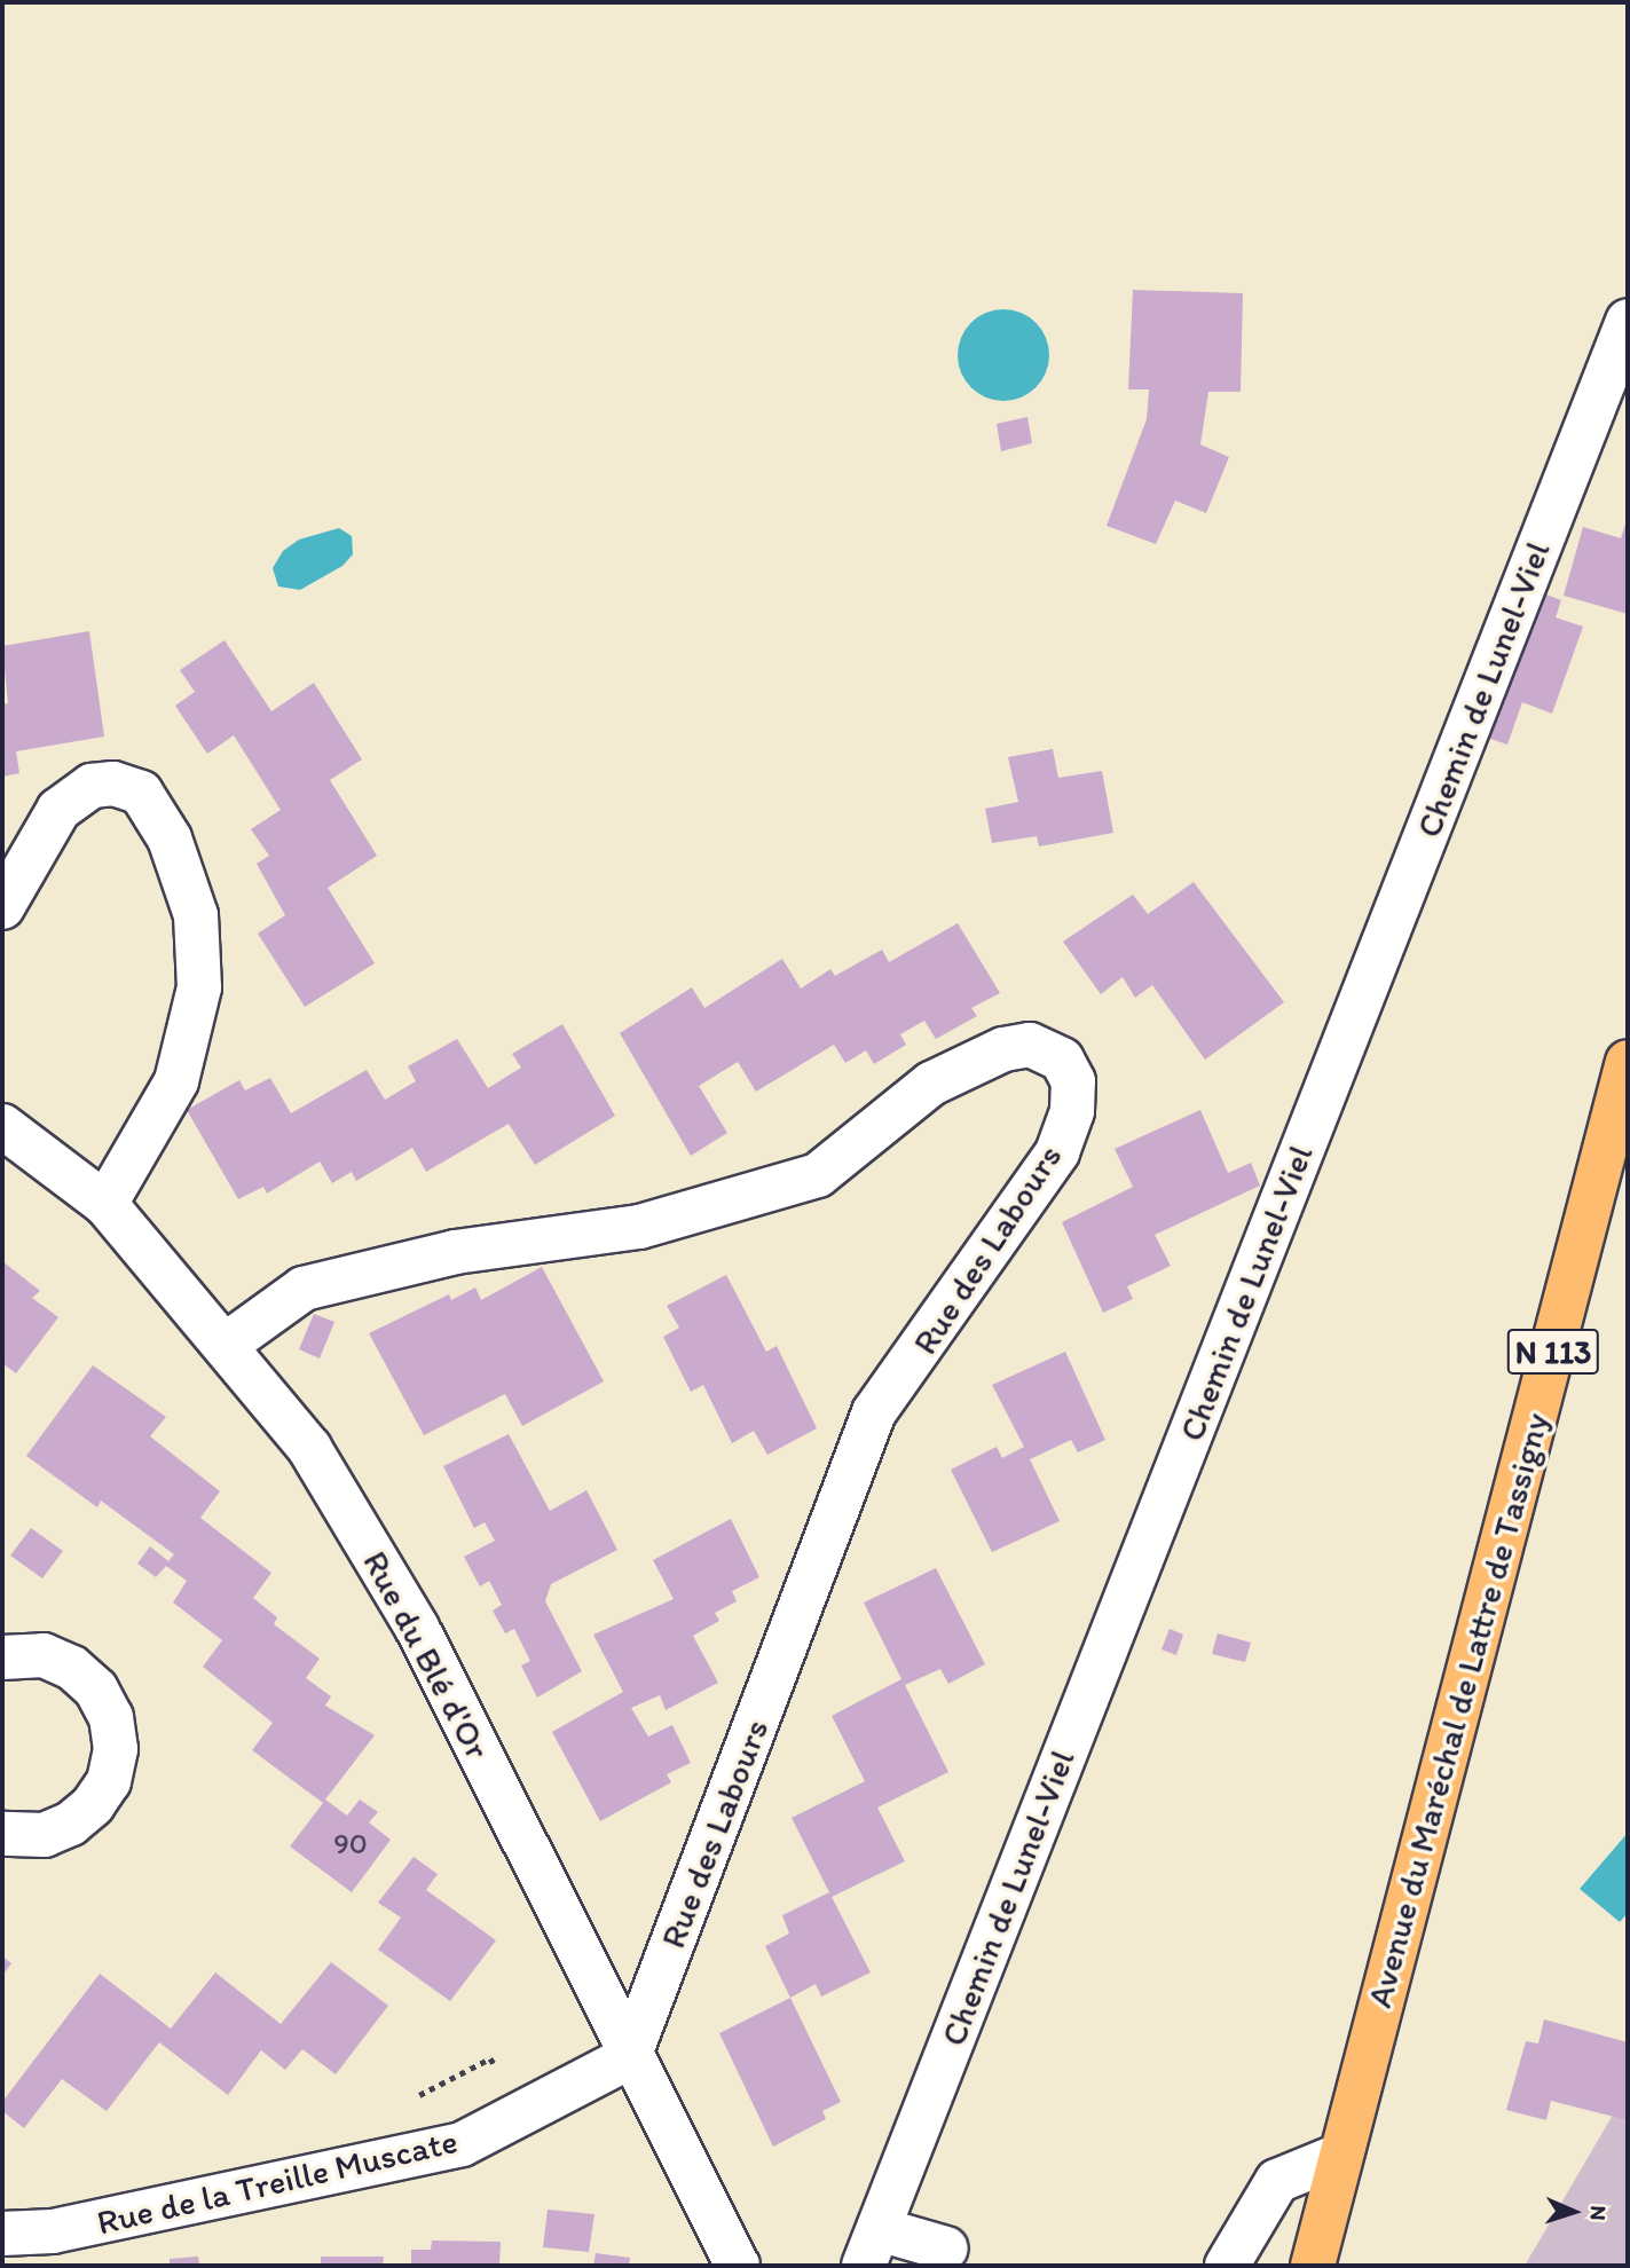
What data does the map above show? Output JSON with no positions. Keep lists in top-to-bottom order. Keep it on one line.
{"streets":{"main road":["N 113","Avenue du Maréchal de Lattre de Tassigny"],"street":["Chemin de Lunel-Viel","Rue des Labours","Rue du Blé d'Or","Rue de la Treille Muscate"]},"crossings":[["Rue des Labours","Rue du Blé d'Or"],["Rue des Labours","Rue de la Treille Muscate"],["Rue du Blé d'Or","Rue de la Treille Muscate"]],"house_numbers":["90"],"north":"right"}
